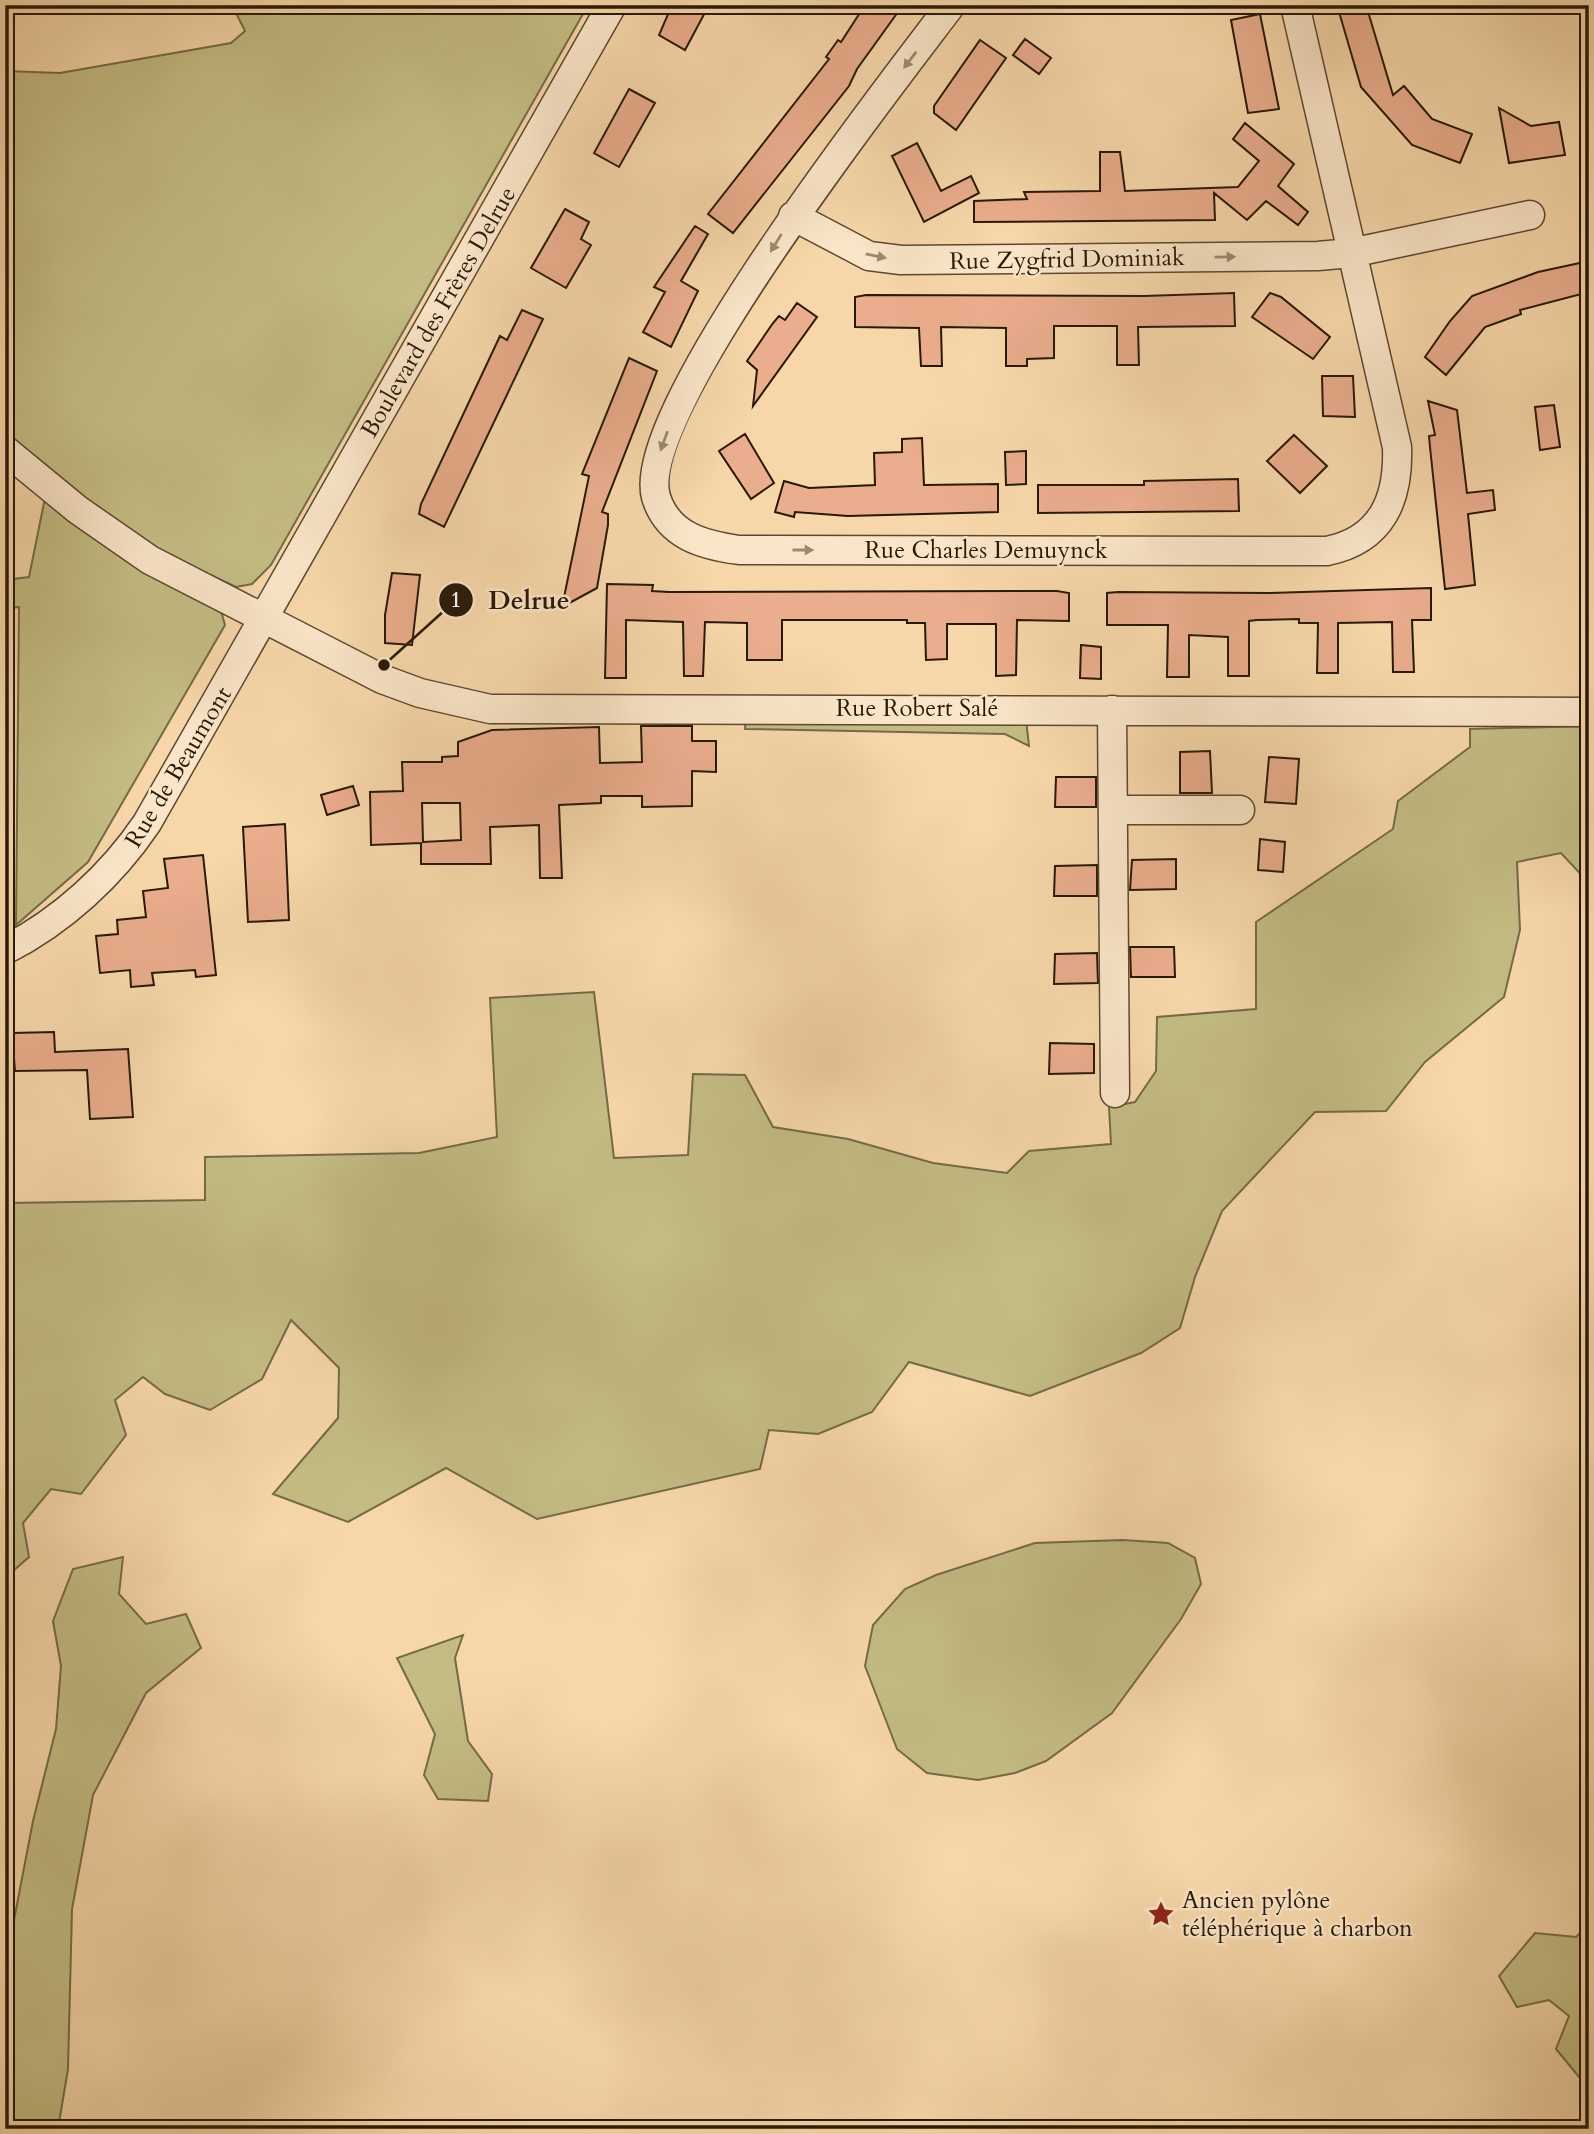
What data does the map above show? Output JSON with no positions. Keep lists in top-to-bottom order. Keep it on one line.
{"streets":{"street":["Rue Zygfrid Dominiak","Boulevard des Frères Delrue","Rue Charles Demuynck","Rue Robert Salé","Rue de Beaumont"]},"crossings":[["Rue Zygfrid Dominiak","Rue Charles Demuynck"],["Boulevard des Frères Delrue","Rue Robert Salé"],["Boulevard des Frères Delrue","Rue de Beaumont"],["Rue Robert Salé","Rue de Beaumont"]],"one_way":["Rue Zygfrid Dominiak"],"places":{"other":["Delrue"],"place":["Ancien pylône téléphérique à charbon"]}}
